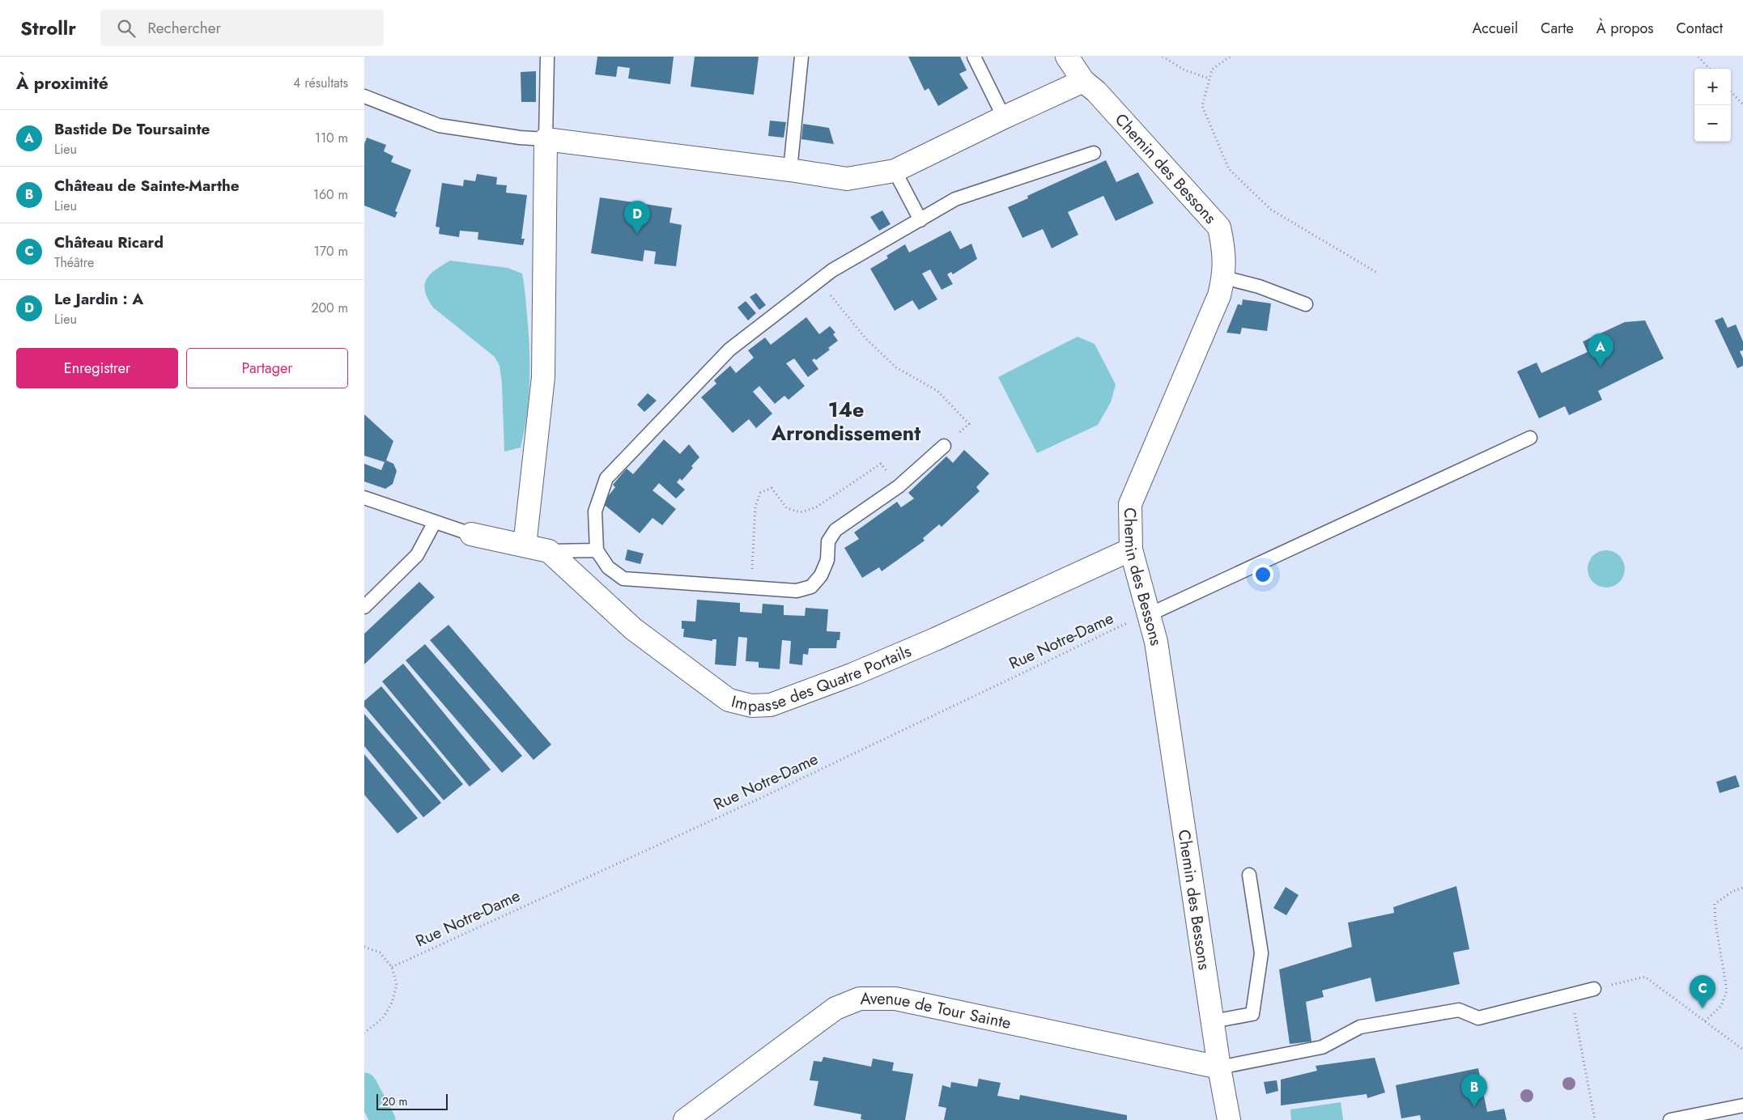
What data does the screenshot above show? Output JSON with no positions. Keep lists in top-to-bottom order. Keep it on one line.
{"streets":{"street":["Chemin des Bessons","Impasse des Quatre Portails","Avenue de Tour Sainte"],"path":["Rue Notre-Dame"]},"crossings":[["Chemin des Bessons","Rue Notre-Dame"],["Chemin des Bessons","Impasse des Quatre Portails"],["Chemin des Bessons","Avenue de Tour Sainte"]],"districts":["14e Arrondissement"],"scale_bar":"20 m","page":{"header":"Strollr","search":"Rechercher","nav":["Accueil","Carte","À propos","Contact"],"heading":["À proximité","4 résultats"],"map_buttons":["+","−"],"list":[{"mark":"A","name":"Bastide De Toursainte","note":"Lieu","value":"110 m"},{"mark":"B","name":"Château de Sainte-Marthe","note":"Lieu","value":"160 m"},{"mark":"C","name":"Château Ricard","note":"Théâtre","value":"170 m"},{"mark":"D","name":"Le Jardin : A","note":"Lieu","value":"200 m"}],"pins":["D","A","C","B"],"buttons":["Enregistrer","Partager"],"scale":"20 m"}}
